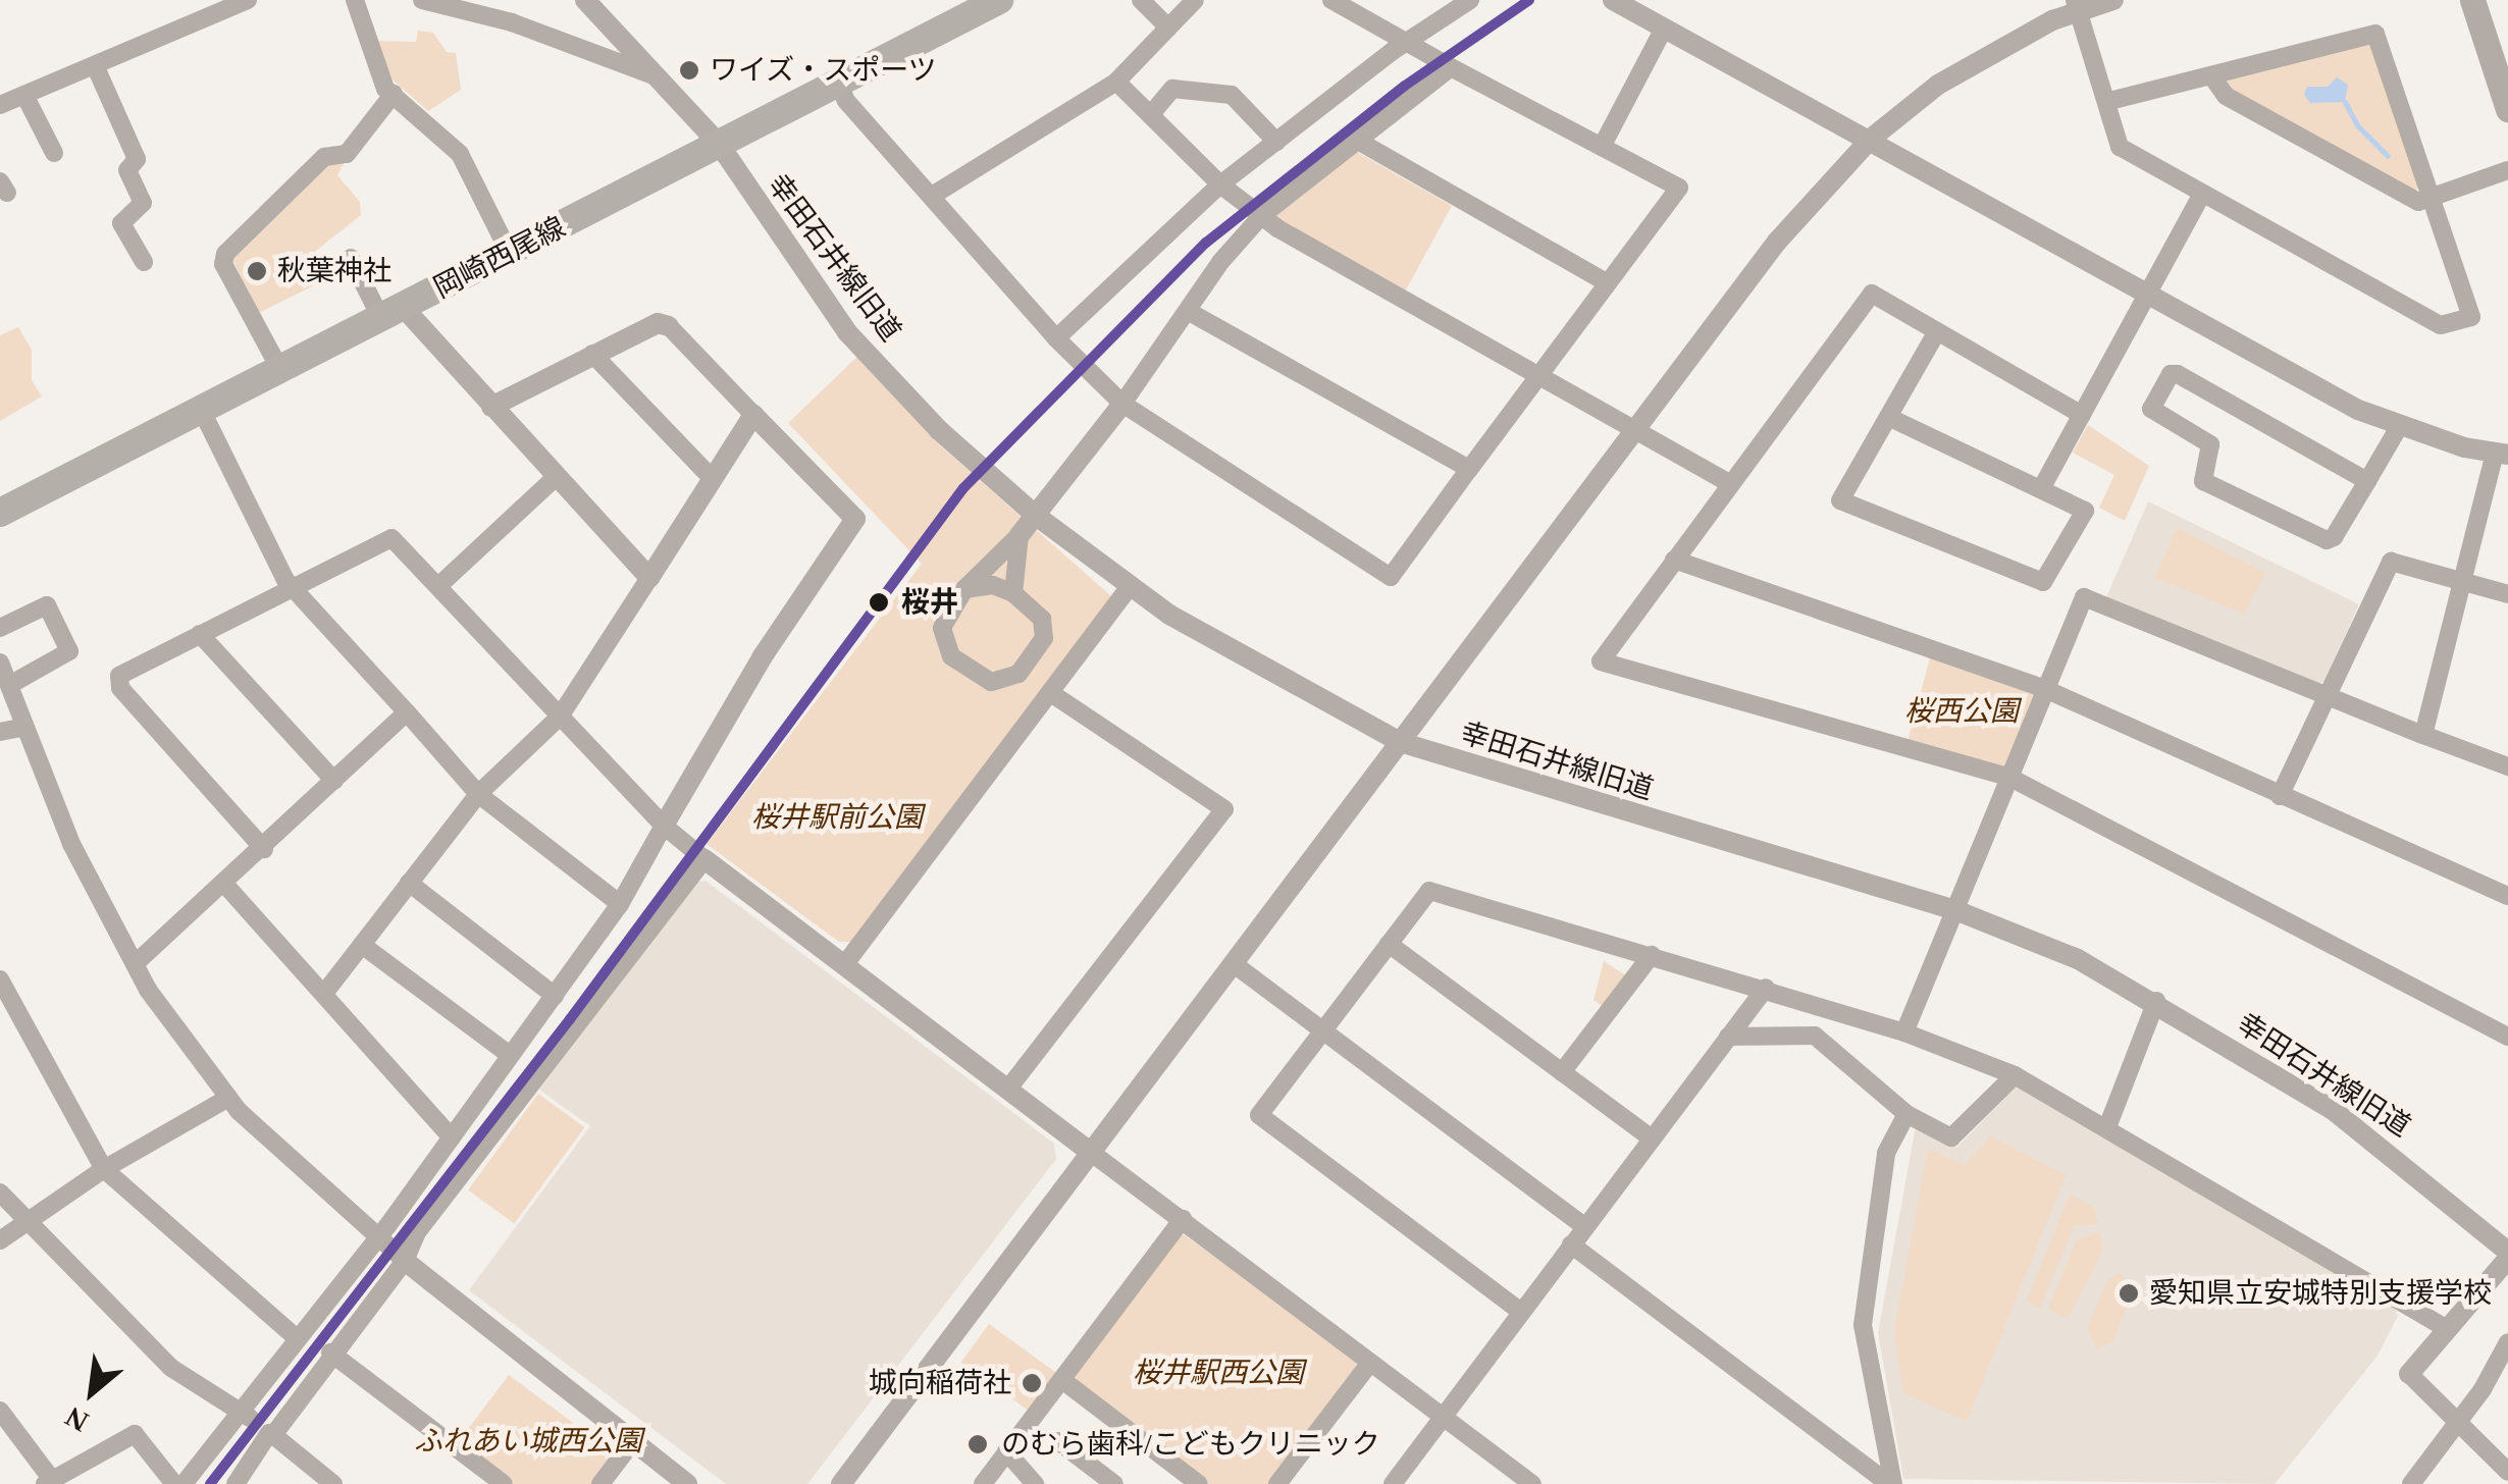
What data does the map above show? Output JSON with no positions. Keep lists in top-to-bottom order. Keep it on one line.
{"streets":{"main road":["岡崎西尾線"],"street":["幸田石井線旧道"]},"crossings":[["岡崎西尾線","幸田石井線旧道"]],"parks":["桜西公園","桜井駅前公園","桜井駅西公園","ふれあい城西公園"],"places":["ワイズ・スポーツ","秋葉神社","桜井","愛知県立安城特別支援学校","城向稲荷社","のむら歯科/こどもクリニック"],"north":"bottom left"}
